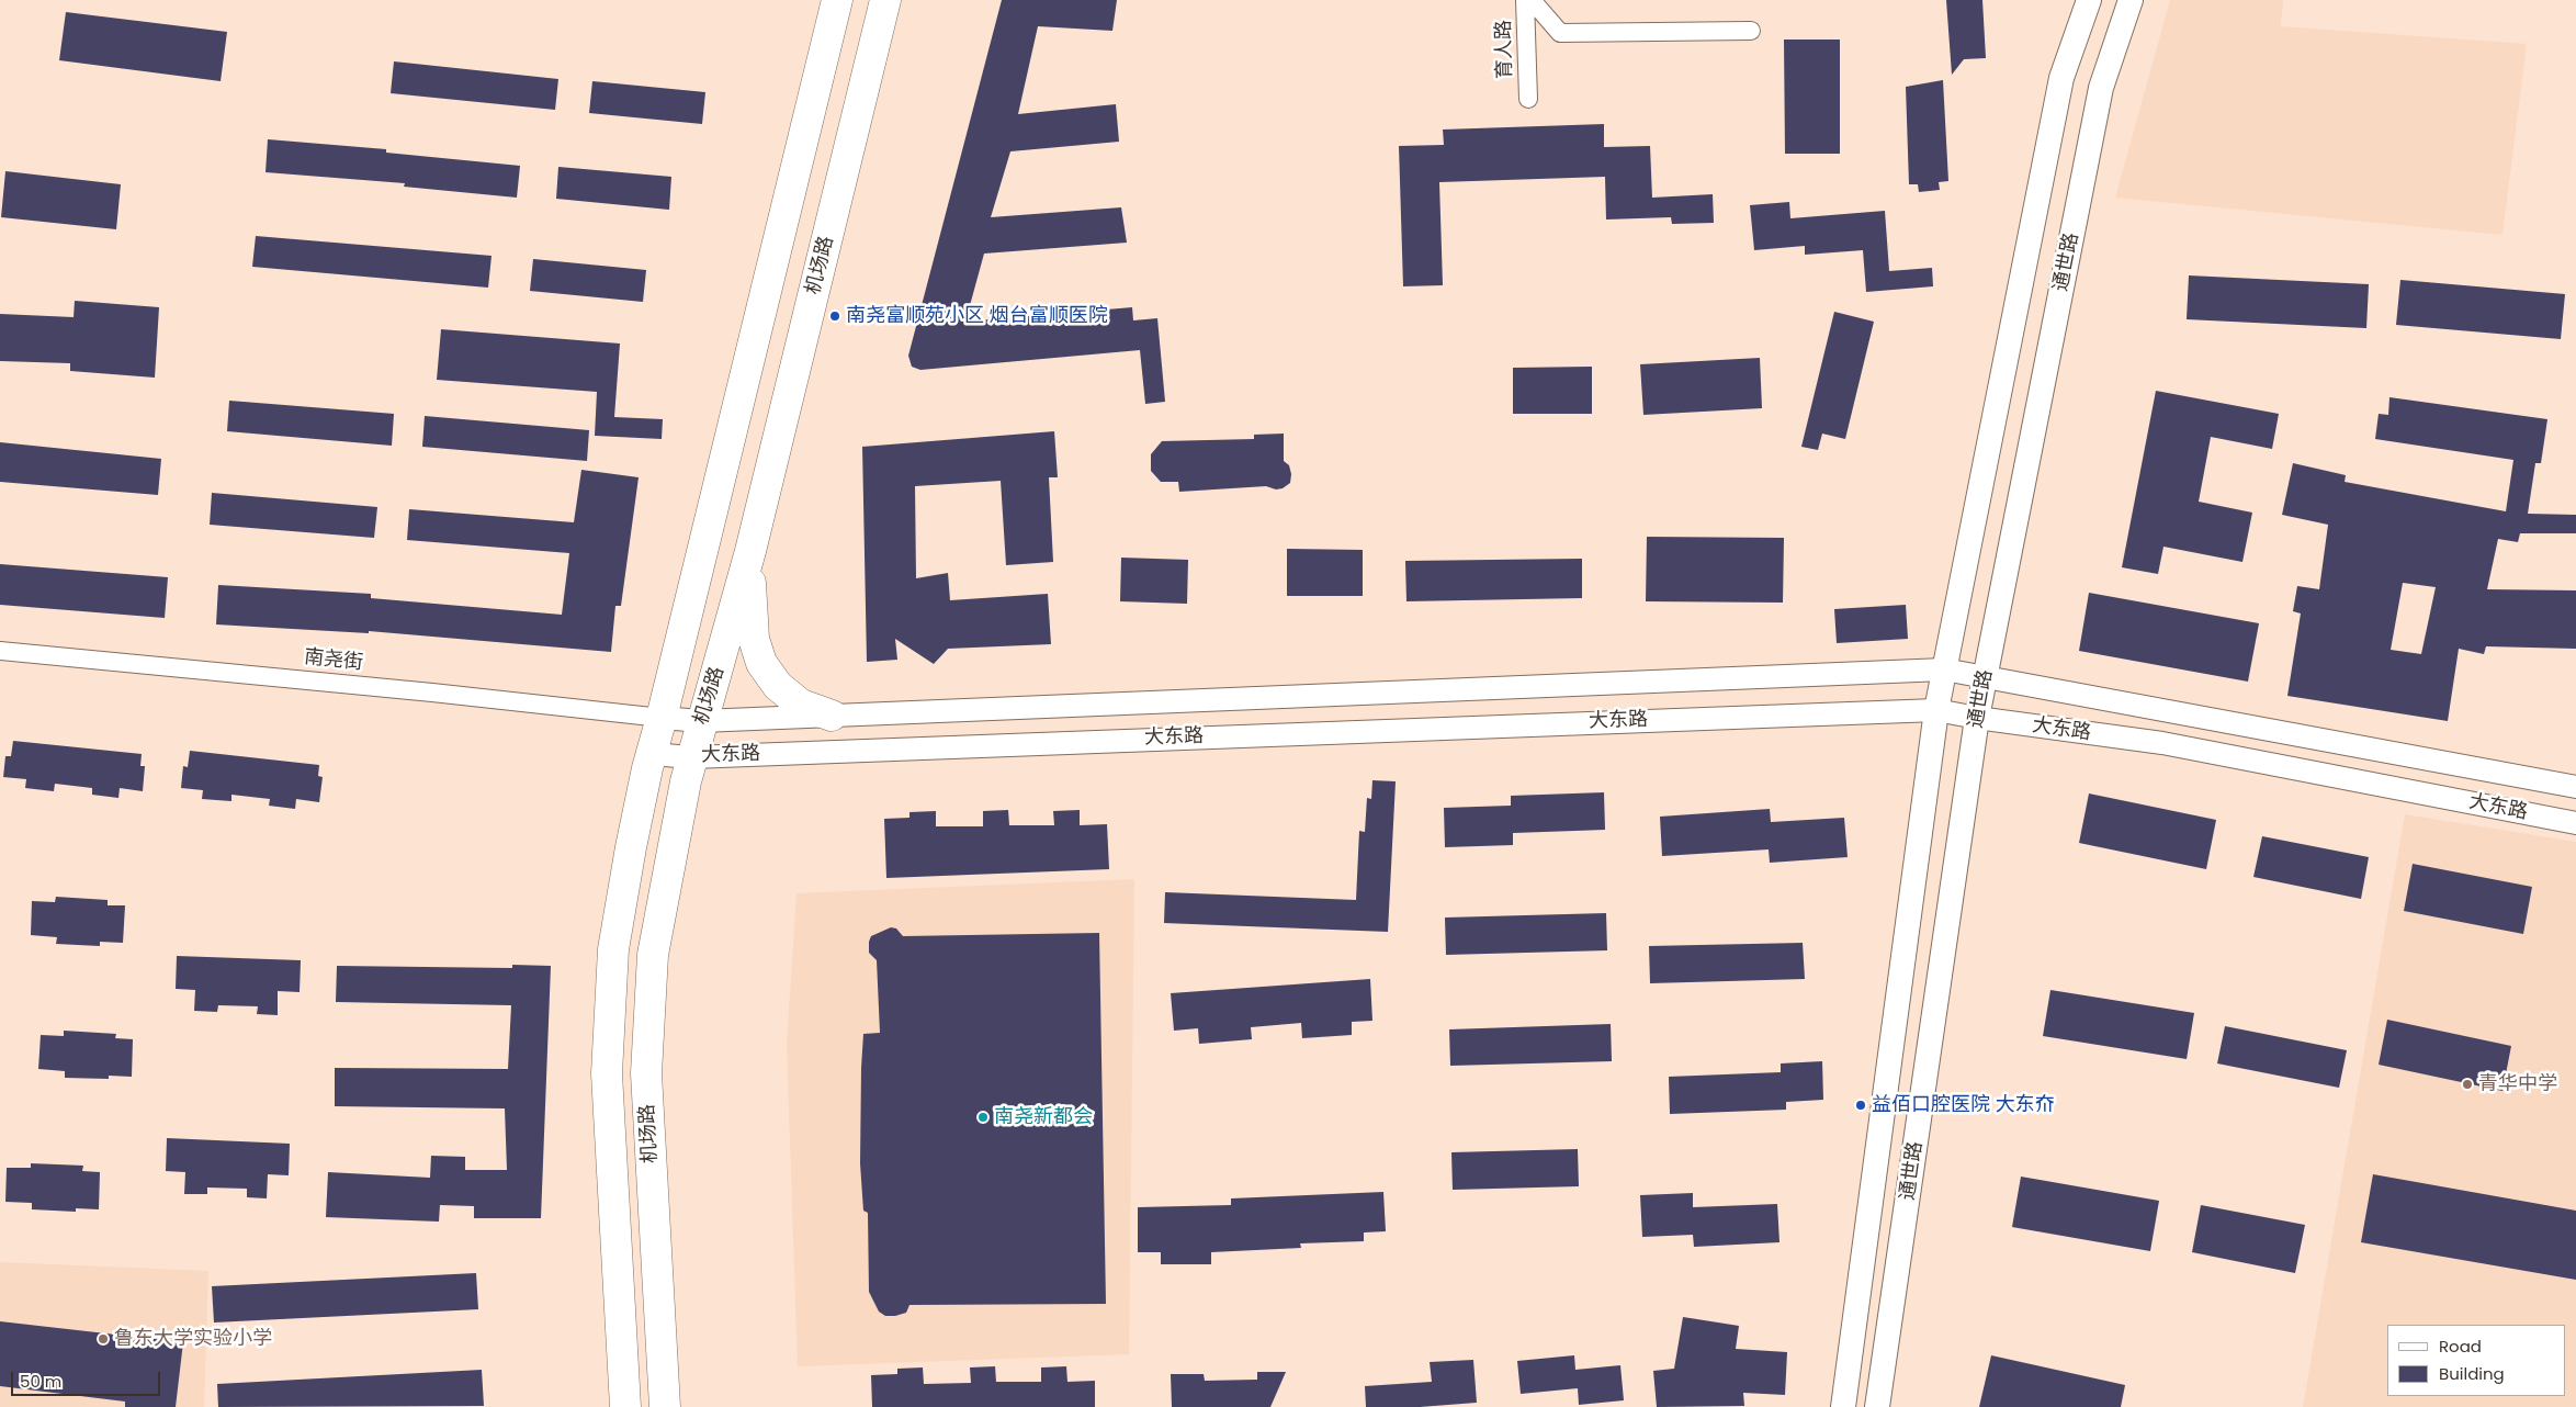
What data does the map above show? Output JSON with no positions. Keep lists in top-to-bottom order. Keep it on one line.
{"streets":{"highway":["机场路"],"main road":["通世路"],"street":["育人路","南尧街","大东路"]},"crossings":[["通世路","大东路"],["机场路","南尧街"],["机场路","大东路"],["南尧街","大东路"]],"places":["南尧富顺苑小区 烟台富顺医院","青华中学","益佰口腔医院 大东夼","南尧新都会","鲁东大学实验小学"],"legend":["Road","Building"],"scale_bar":"50 m"}
